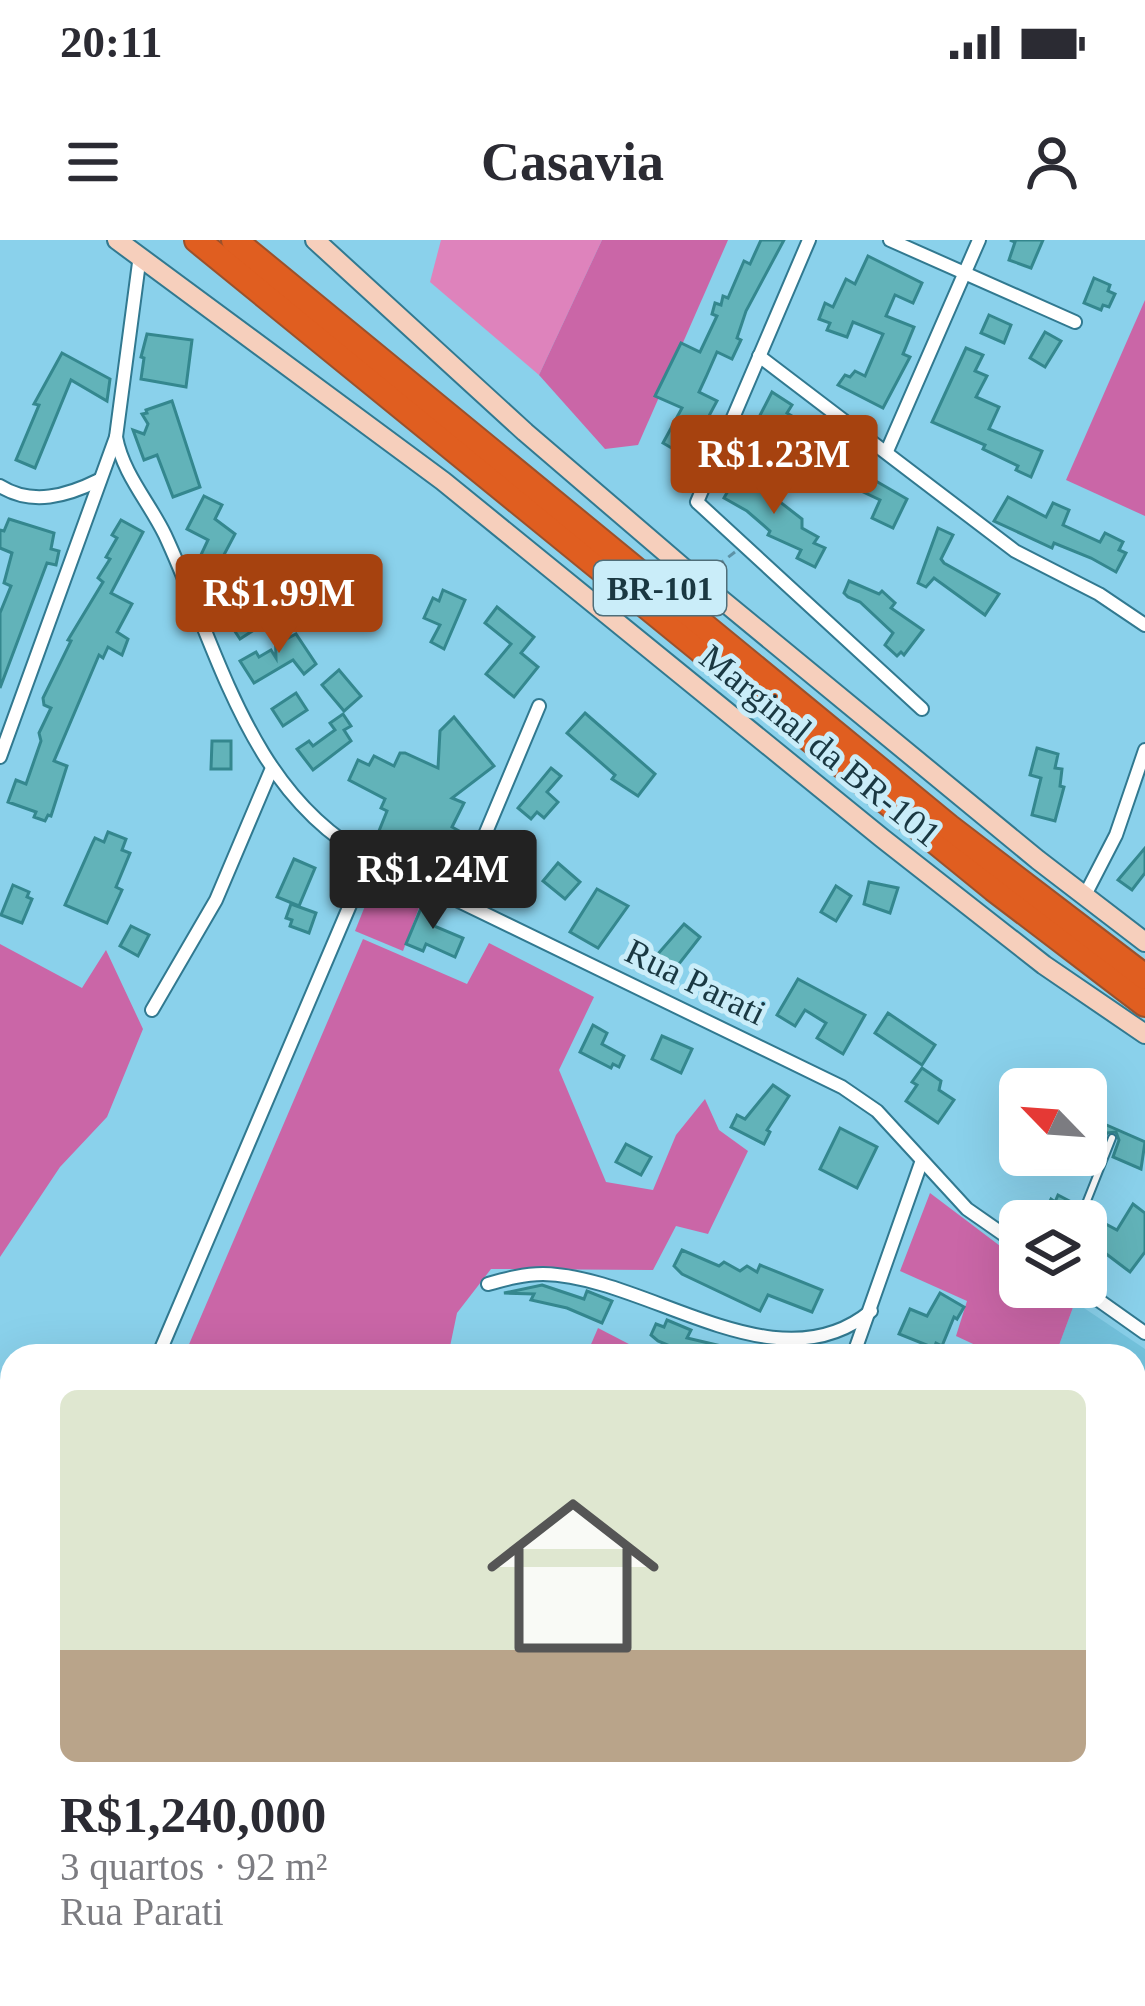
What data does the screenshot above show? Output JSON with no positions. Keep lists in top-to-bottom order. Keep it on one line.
{"streets":{"highway":["BR-101"],"main road":["Marginal da BR-101"],"street":["Rua Parati"]},"north":"top left","page":{"status":"20:11","header":"Casavia","price":["R$1.23M","R$1.99M","R$1.24M"],"list":[{"name":"R$1,240,000","note":"3 quartos · 92 m² · Rua Parati"}]}}
